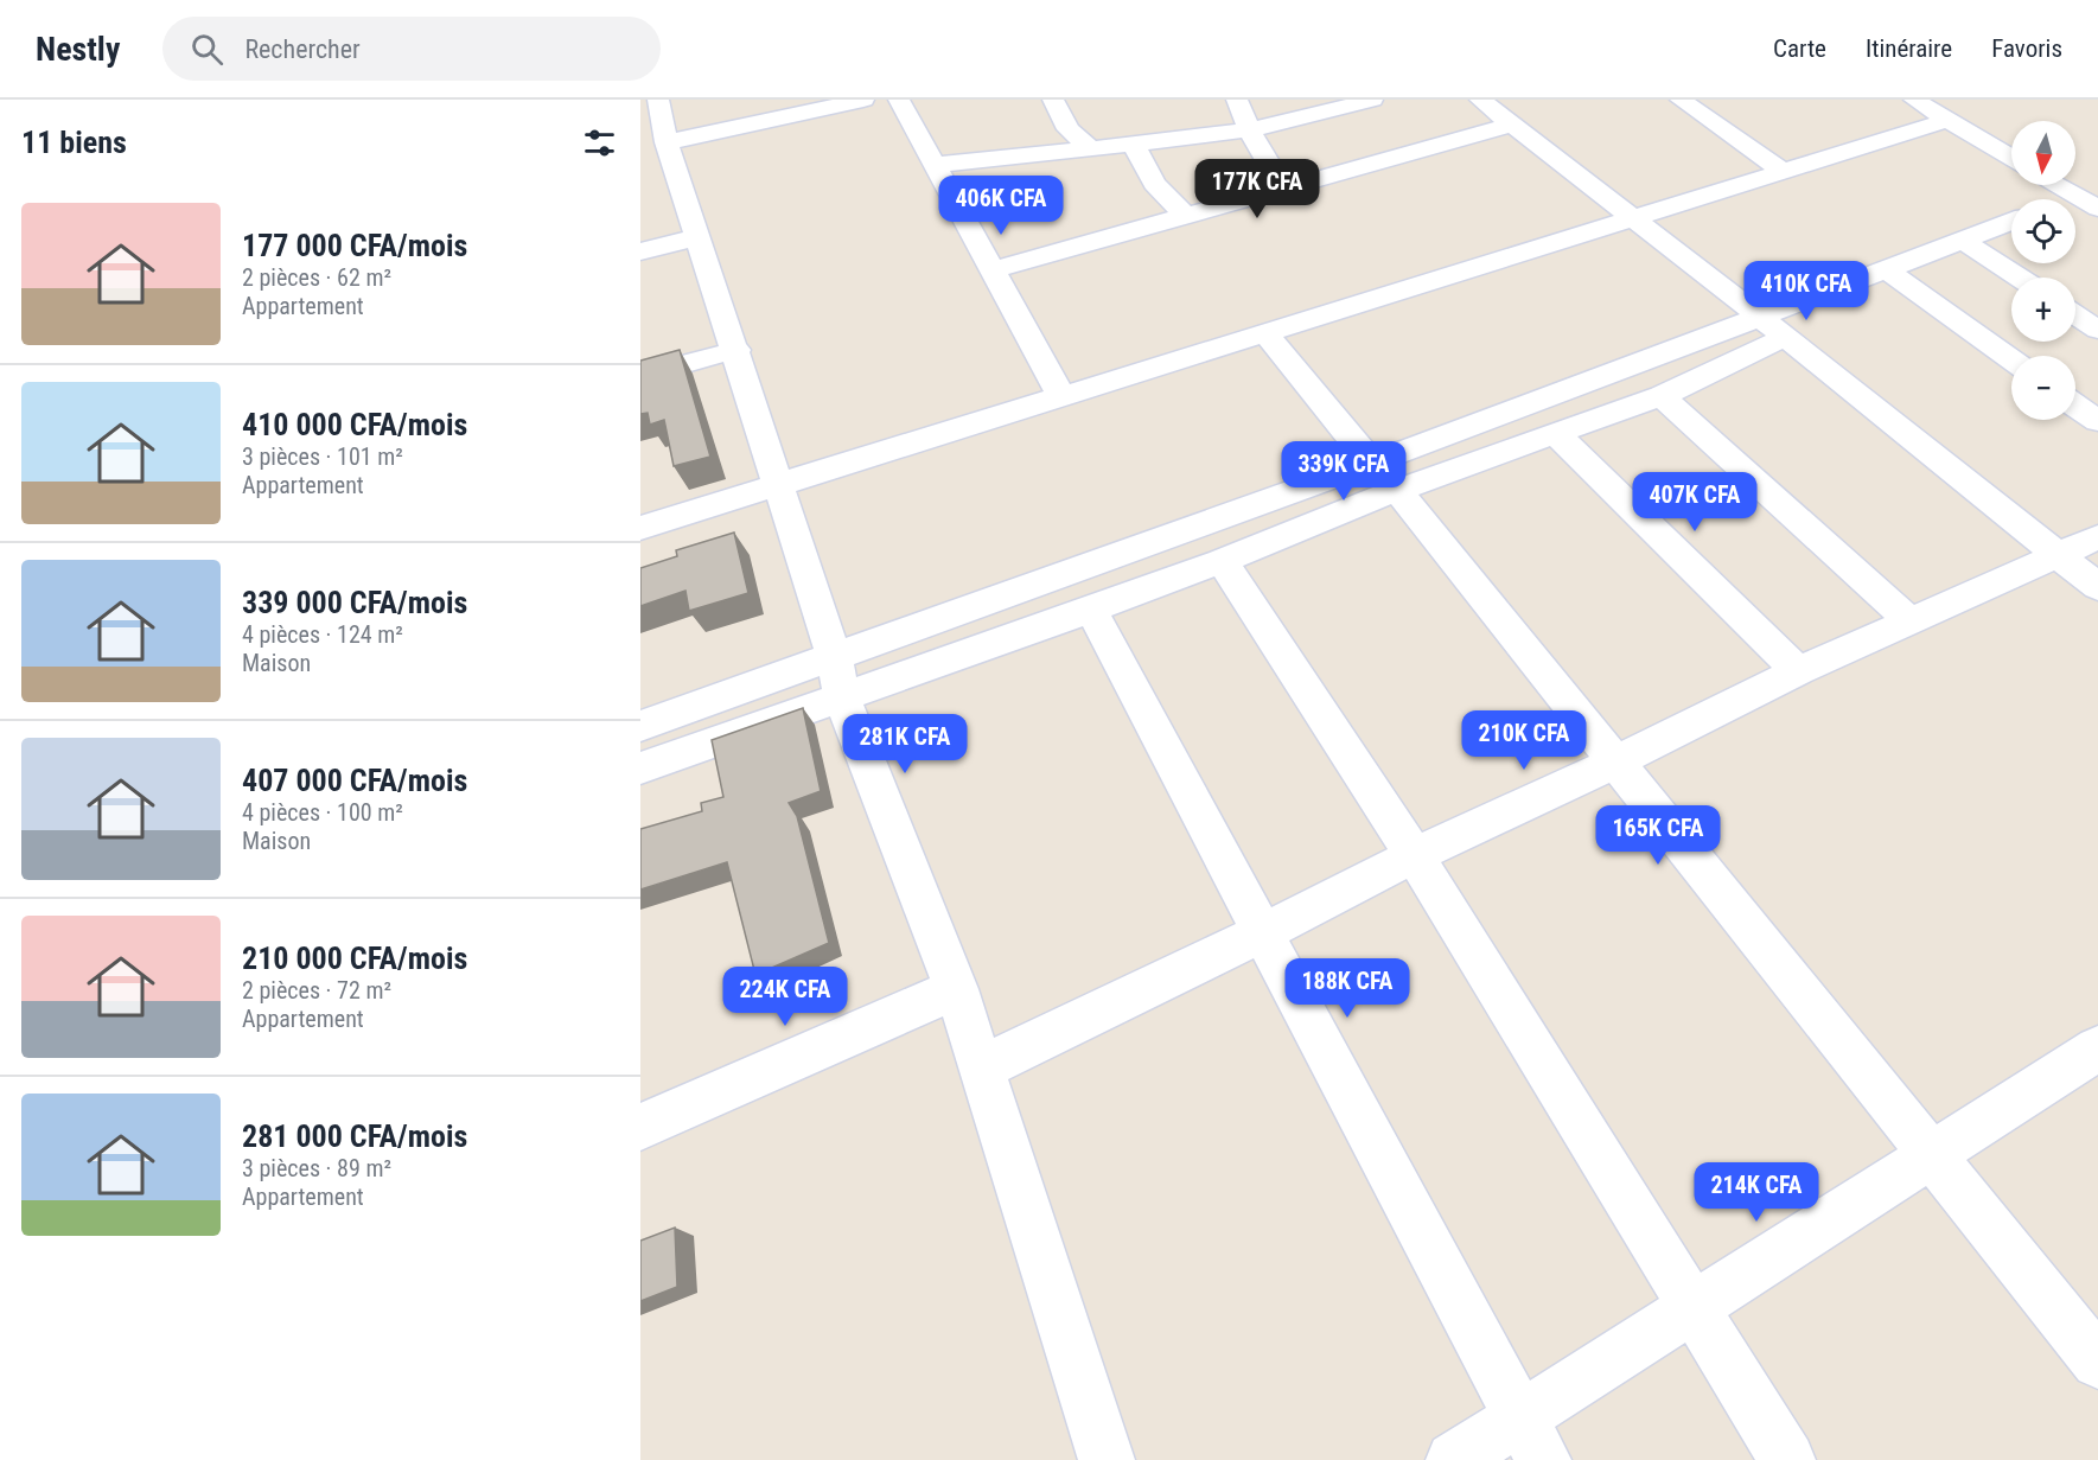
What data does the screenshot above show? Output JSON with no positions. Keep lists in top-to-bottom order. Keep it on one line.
{"north":"bottom","page":{"header":"Nestly","search":"Rechercher","nav":["Carte","Itinéraire","Favoris"],"heading":"11 biens","map_buttons":["+","−"],"price":["177K CFA","406K CFA","410K CFA","339K CFA","407K CFA","210K CFA","281K CFA","165K CFA","188K CFA","224K CFA","214K CFA"],"list":[{"name":"177 000 CFA/mois","note":"2 pièces · 62 m² · Appartement"},{"name":"410 000 CFA/mois","note":"3 pièces · 101 m² · Appartement"},{"name":"339 000 CFA/mois","note":"4 pièces · 124 m² · Maison"},{"name":"407 000 CFA/mois","note":"4 pièces · 100 m² · Maison"},{"name":"210 000 CFA/mois","note":"2 pièces · 72 m² · Appartement"},{"name":"281 000 CFA/mois","note":"3 pièces · 89 m² · Appartement"}]}}
